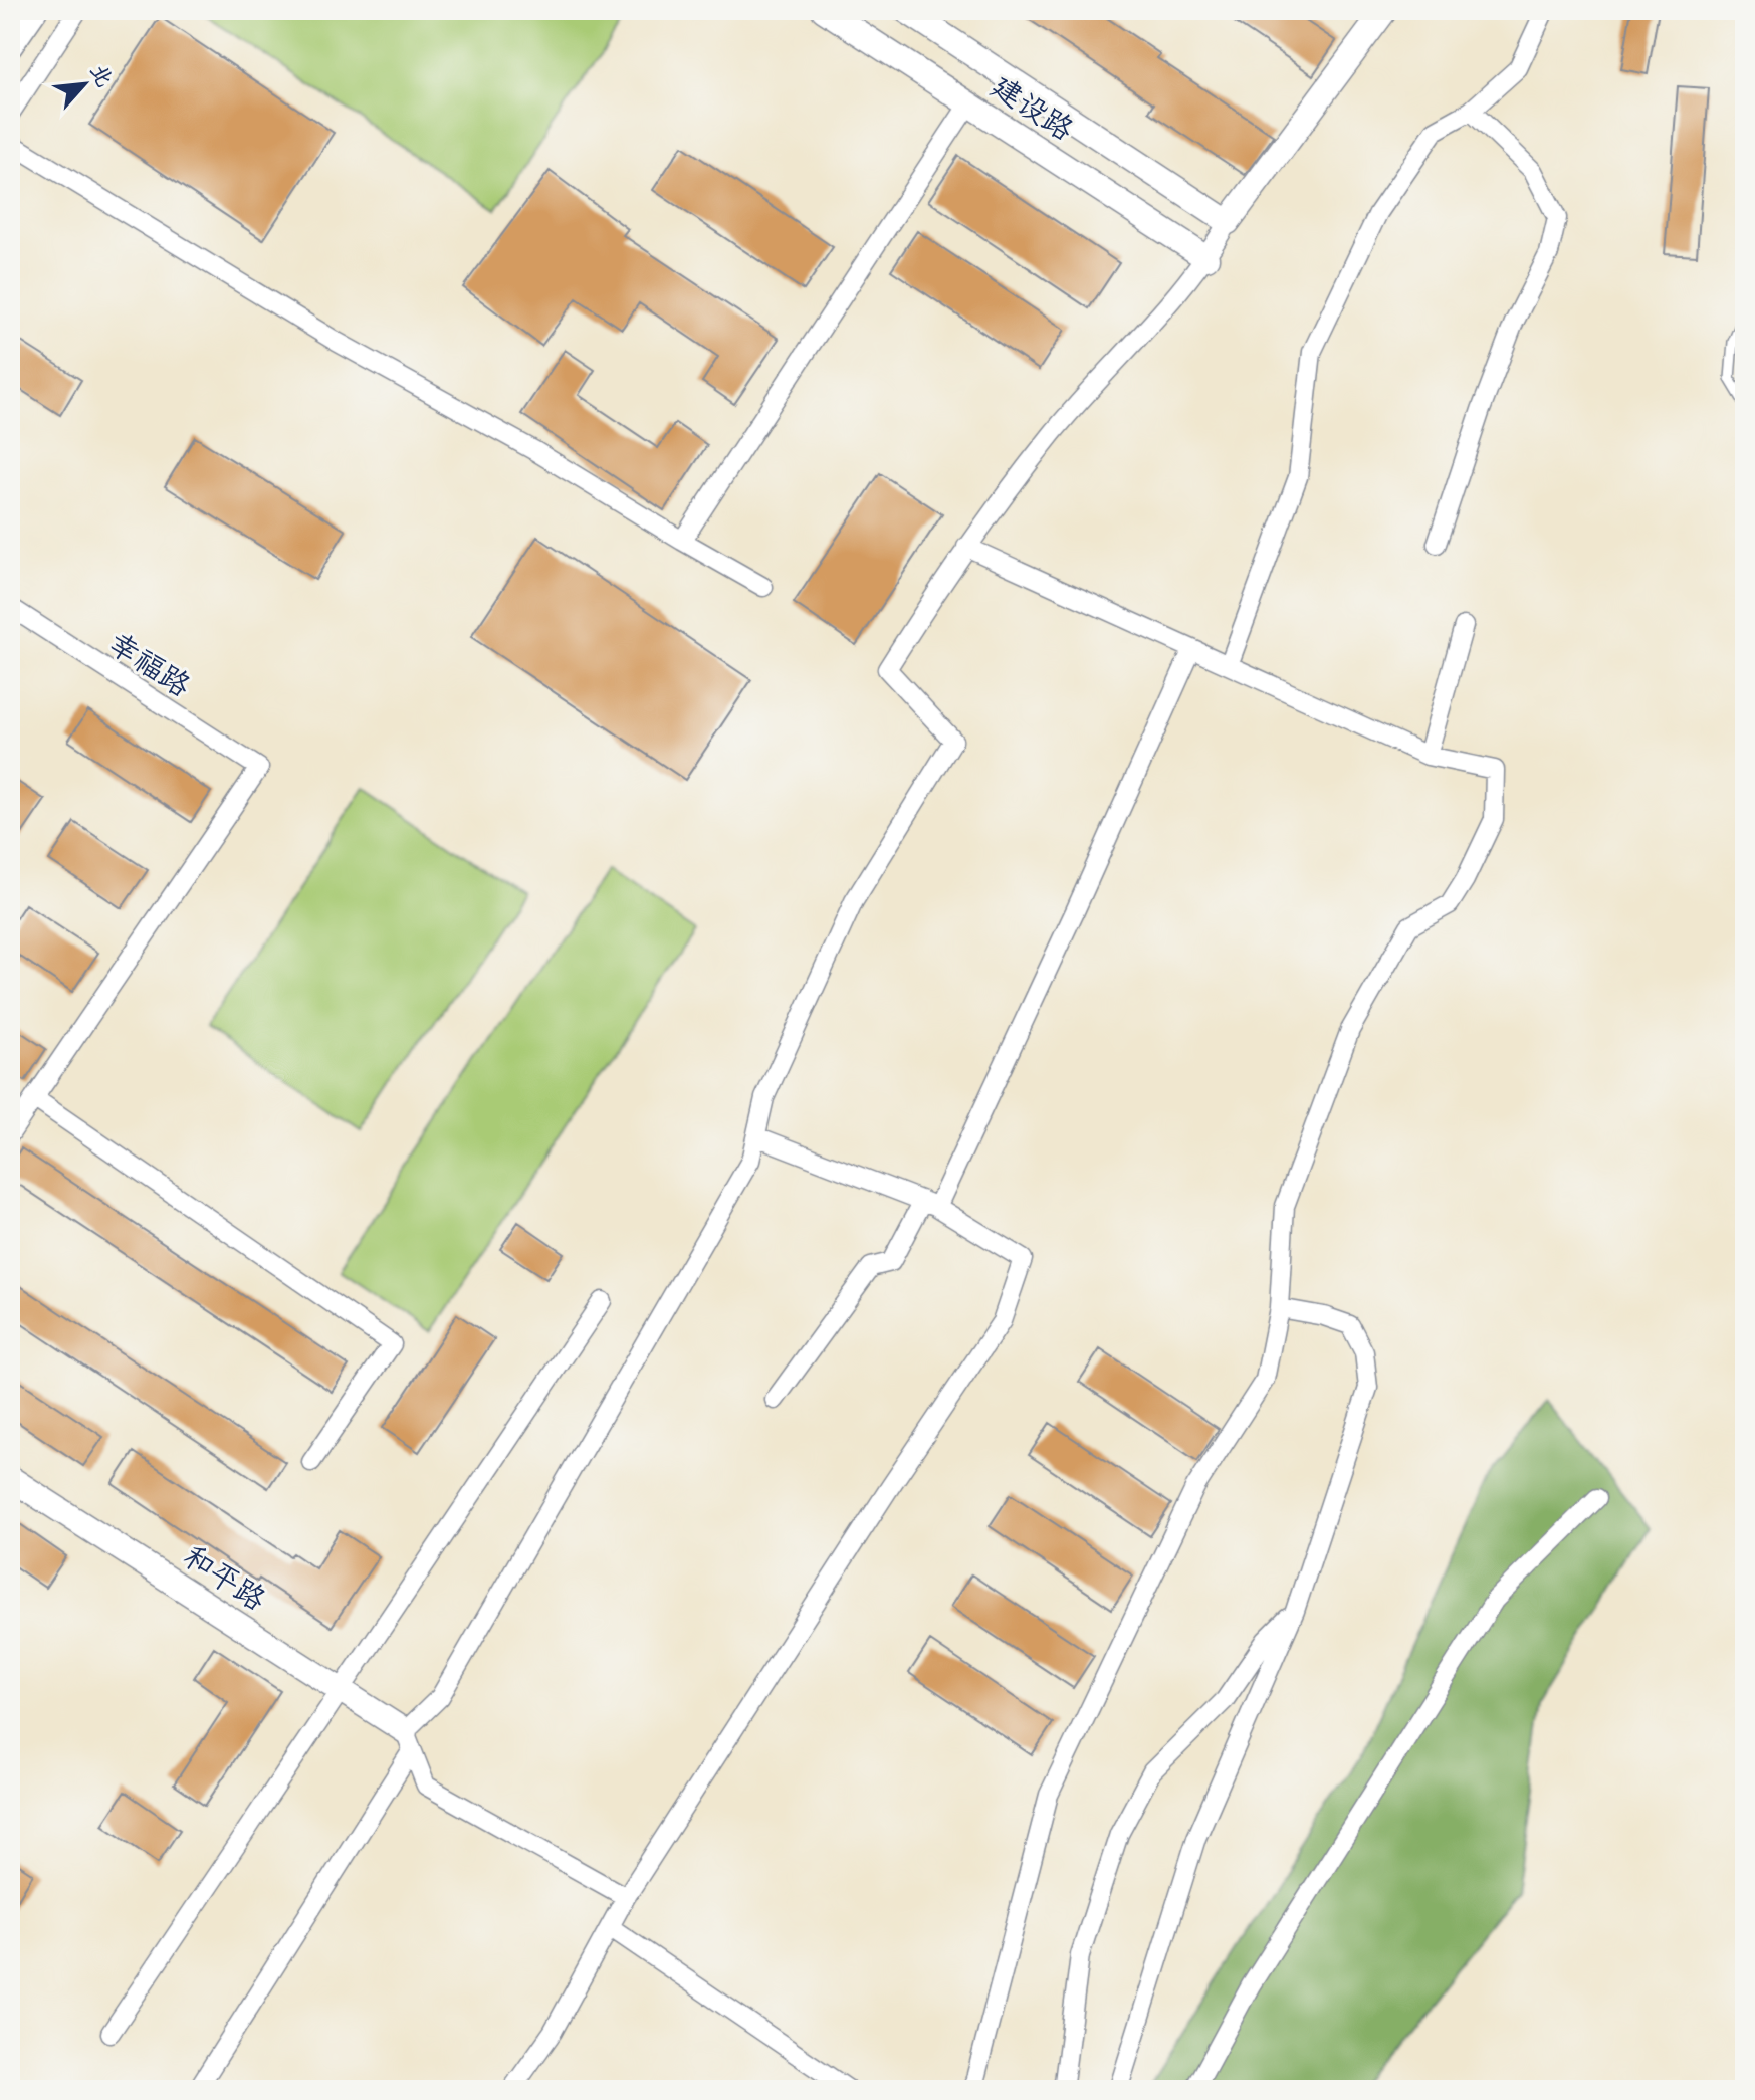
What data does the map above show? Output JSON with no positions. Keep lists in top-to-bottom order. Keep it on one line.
{"streets":{"street":["建设路","幸福路","和平路"]},"north":"top right"}
